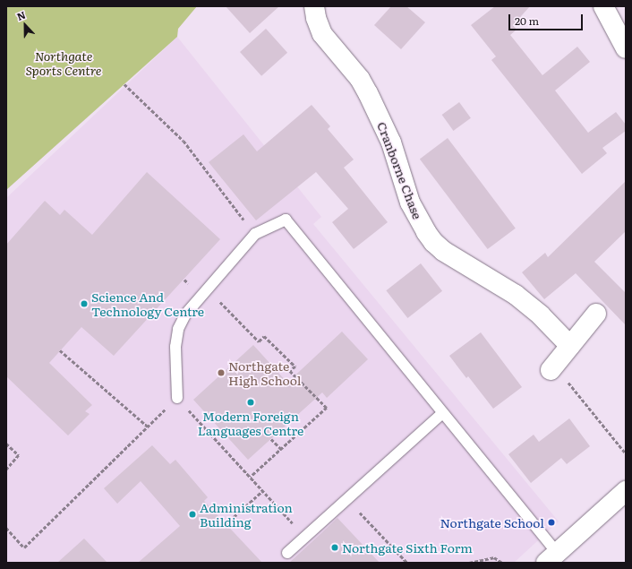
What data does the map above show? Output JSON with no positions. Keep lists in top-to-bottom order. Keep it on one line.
{"streets":{"street":["Cranborne Chase"]},"parks":["Northgate Sports Centre"],"places":["Science And Technology Centre","Northgate High School","Modern Foreign Languages Centre","Administration Building","Northgate School","Northgate Sixth Form"],"scale_bar":"20 m","north":"top"}
